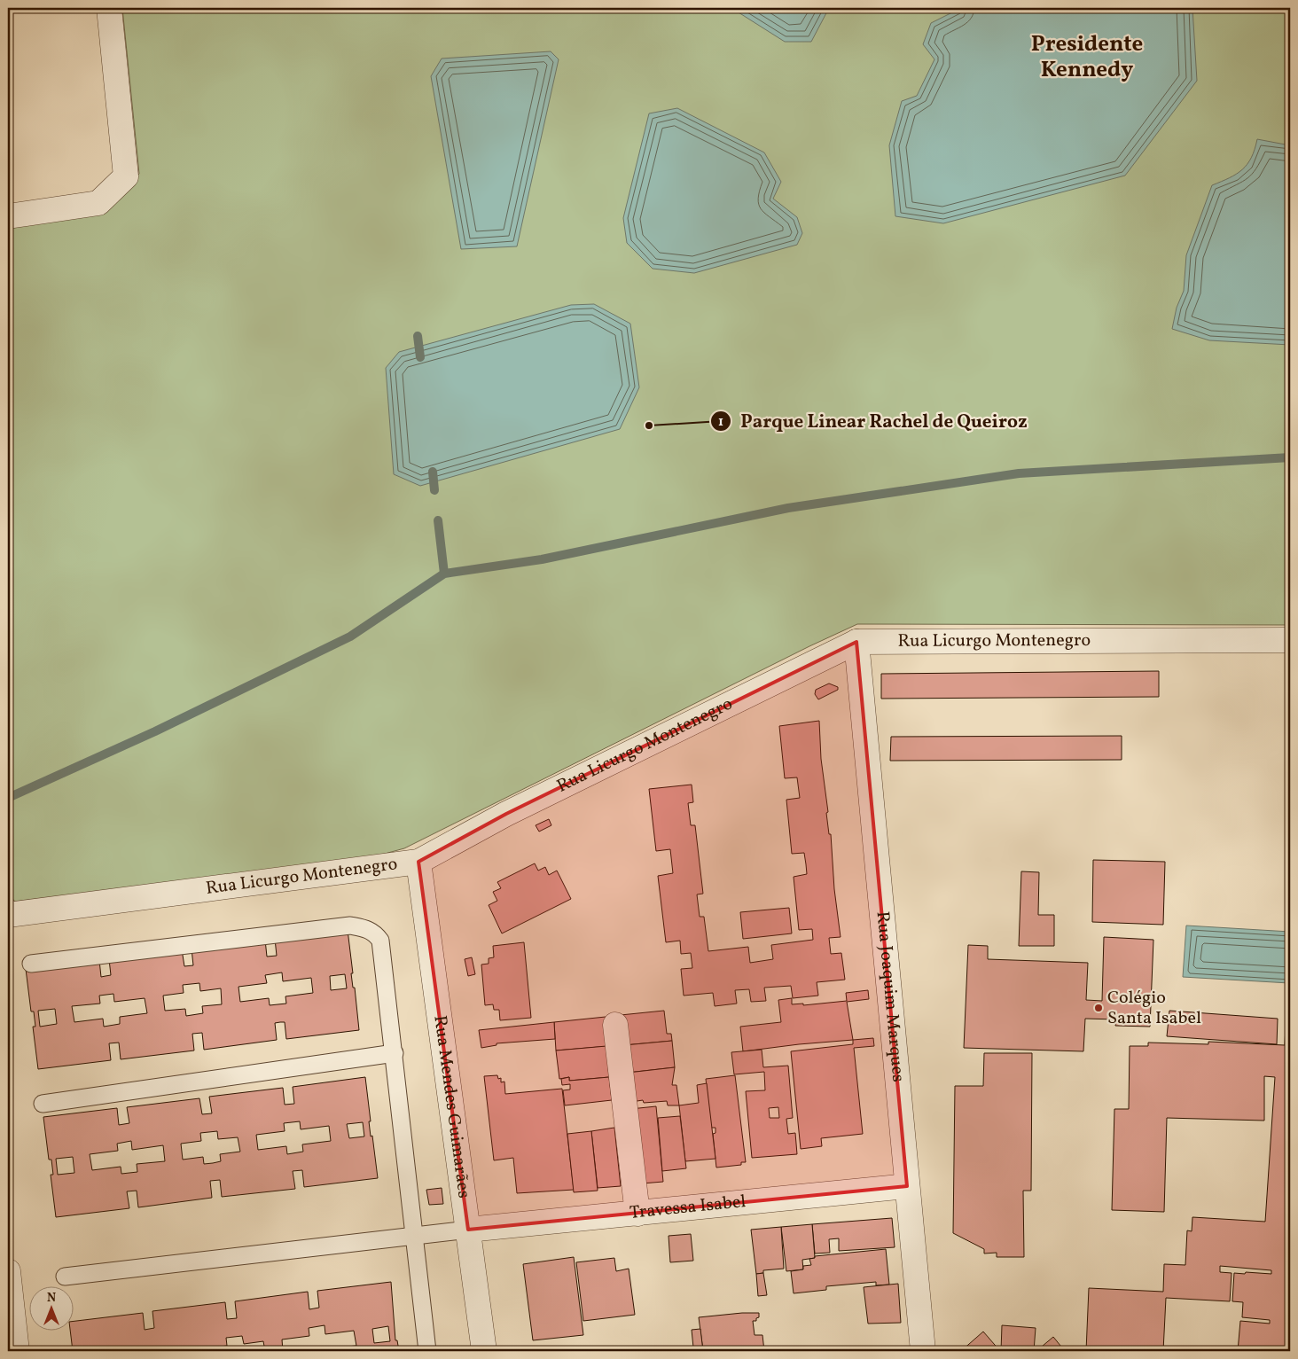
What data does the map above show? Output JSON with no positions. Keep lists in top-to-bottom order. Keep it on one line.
{"streets":{"street":["Rua Licurgo Montenegro","Rua Joaquim Marques","Rua Mendes Guimarães","Travessa Isabel"]},"crossings":[["Rua Licurgo Montenegro","Rua Joaquim Marques"],["Rua Licurgo Montenegro","Rua Mendes Guimarães"],["Rua Joaquim Marques","Travessa Isabel"],["Rua Mendes Guimarães","Travessa Isabel"]],"districts":["Presidente Kennedy"],"places":["Parque Linear Rachel de Queiroz","Colégio Santa Isabel"],"north":"top"}
